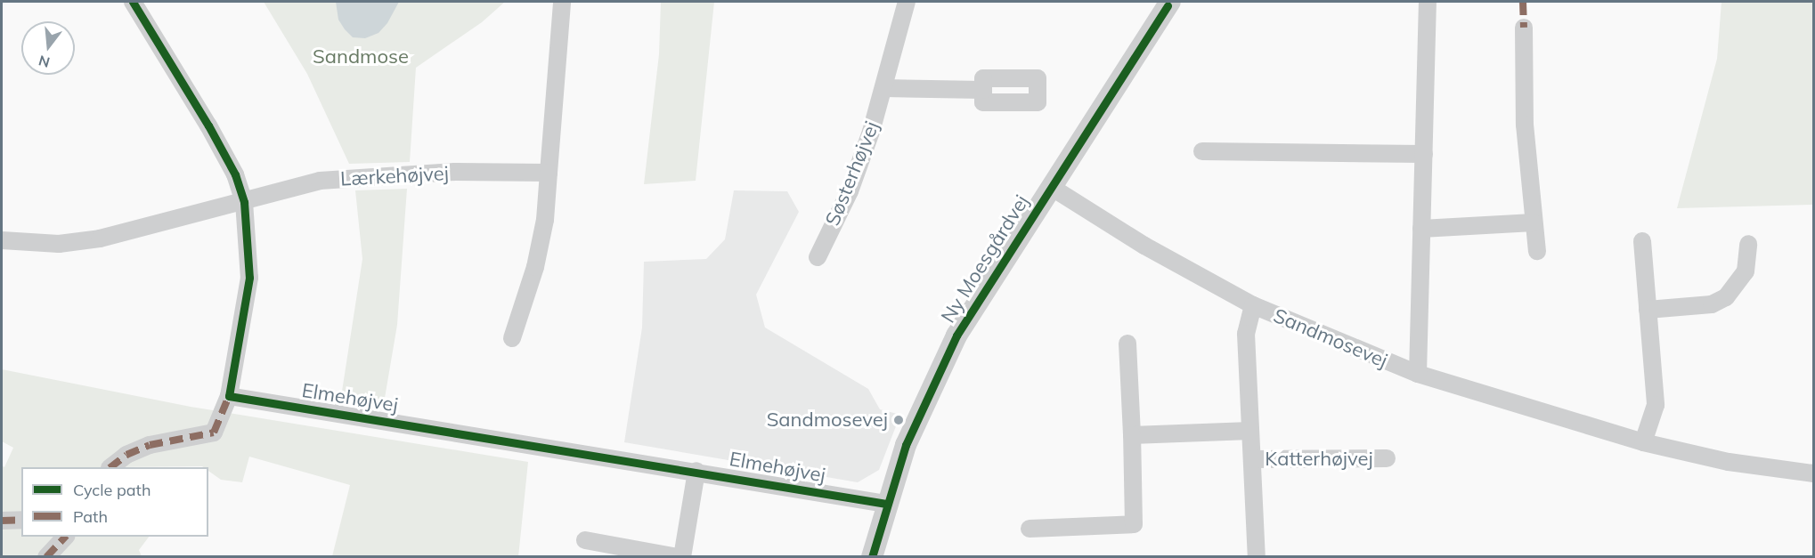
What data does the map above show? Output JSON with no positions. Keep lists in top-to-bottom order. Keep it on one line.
{"streets":{"street":["Søsterhøjvej","Lærkehøjvej","Ny Moesgårdvej","Sandmosevej","Elmehøjvej","Katterhøjvej"]},"crossings":[["Ny Moesgårdvej","Sandmosevej"],["Ny Moesgårdvej","Elmehøjvej"],["Sandmosevej","Katterhøjvej"]],"parks":["Sandmose"],"places":["Sandmosevej"],"legend":["Cycle path","Path"],"north":"bottom"}
